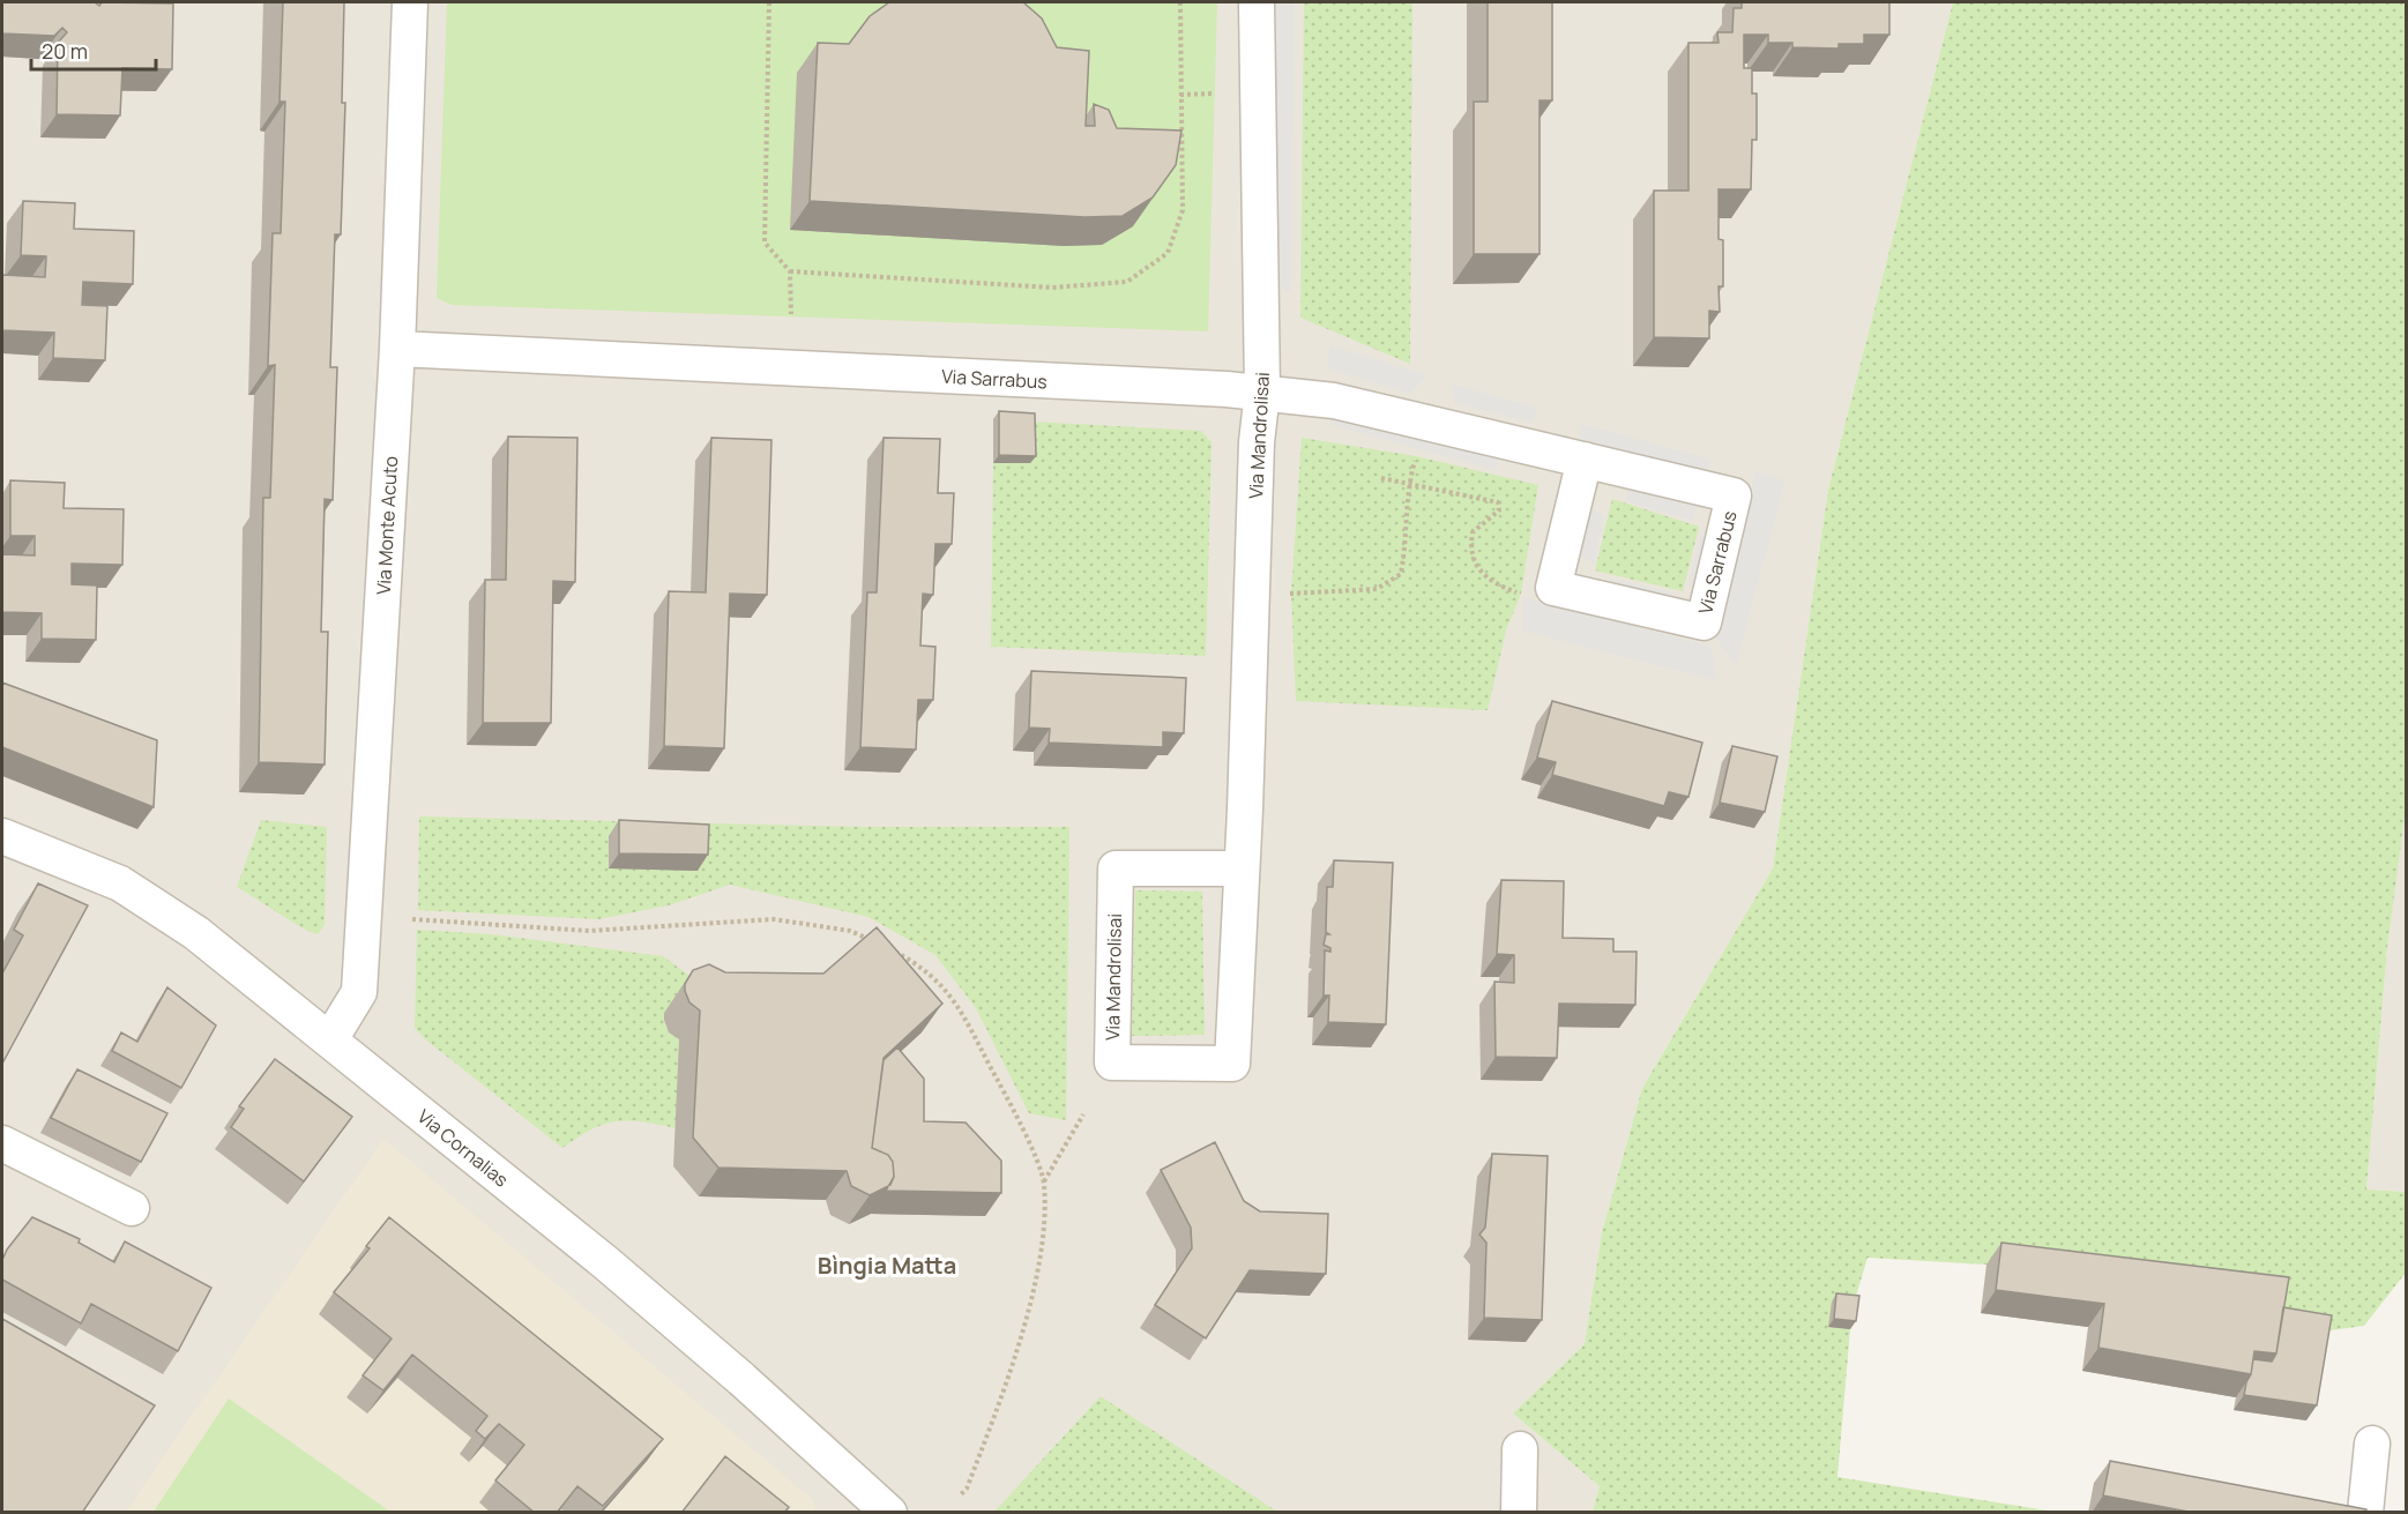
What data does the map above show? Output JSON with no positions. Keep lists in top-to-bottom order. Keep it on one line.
{"streets":{"street":["Via Sarrabus","Via Mandrolisai","Via Monte Acuto","Via Cornalias"]},"crossings":[["Via Sarrabus","Via Mandrolisai"],["Via Sarrabus","Via Monte Acuto"],["Via Monte Acuto","Via Cornalias"]],"districts":["Bìngia Matta"],"scale_bar":"20 m"}
